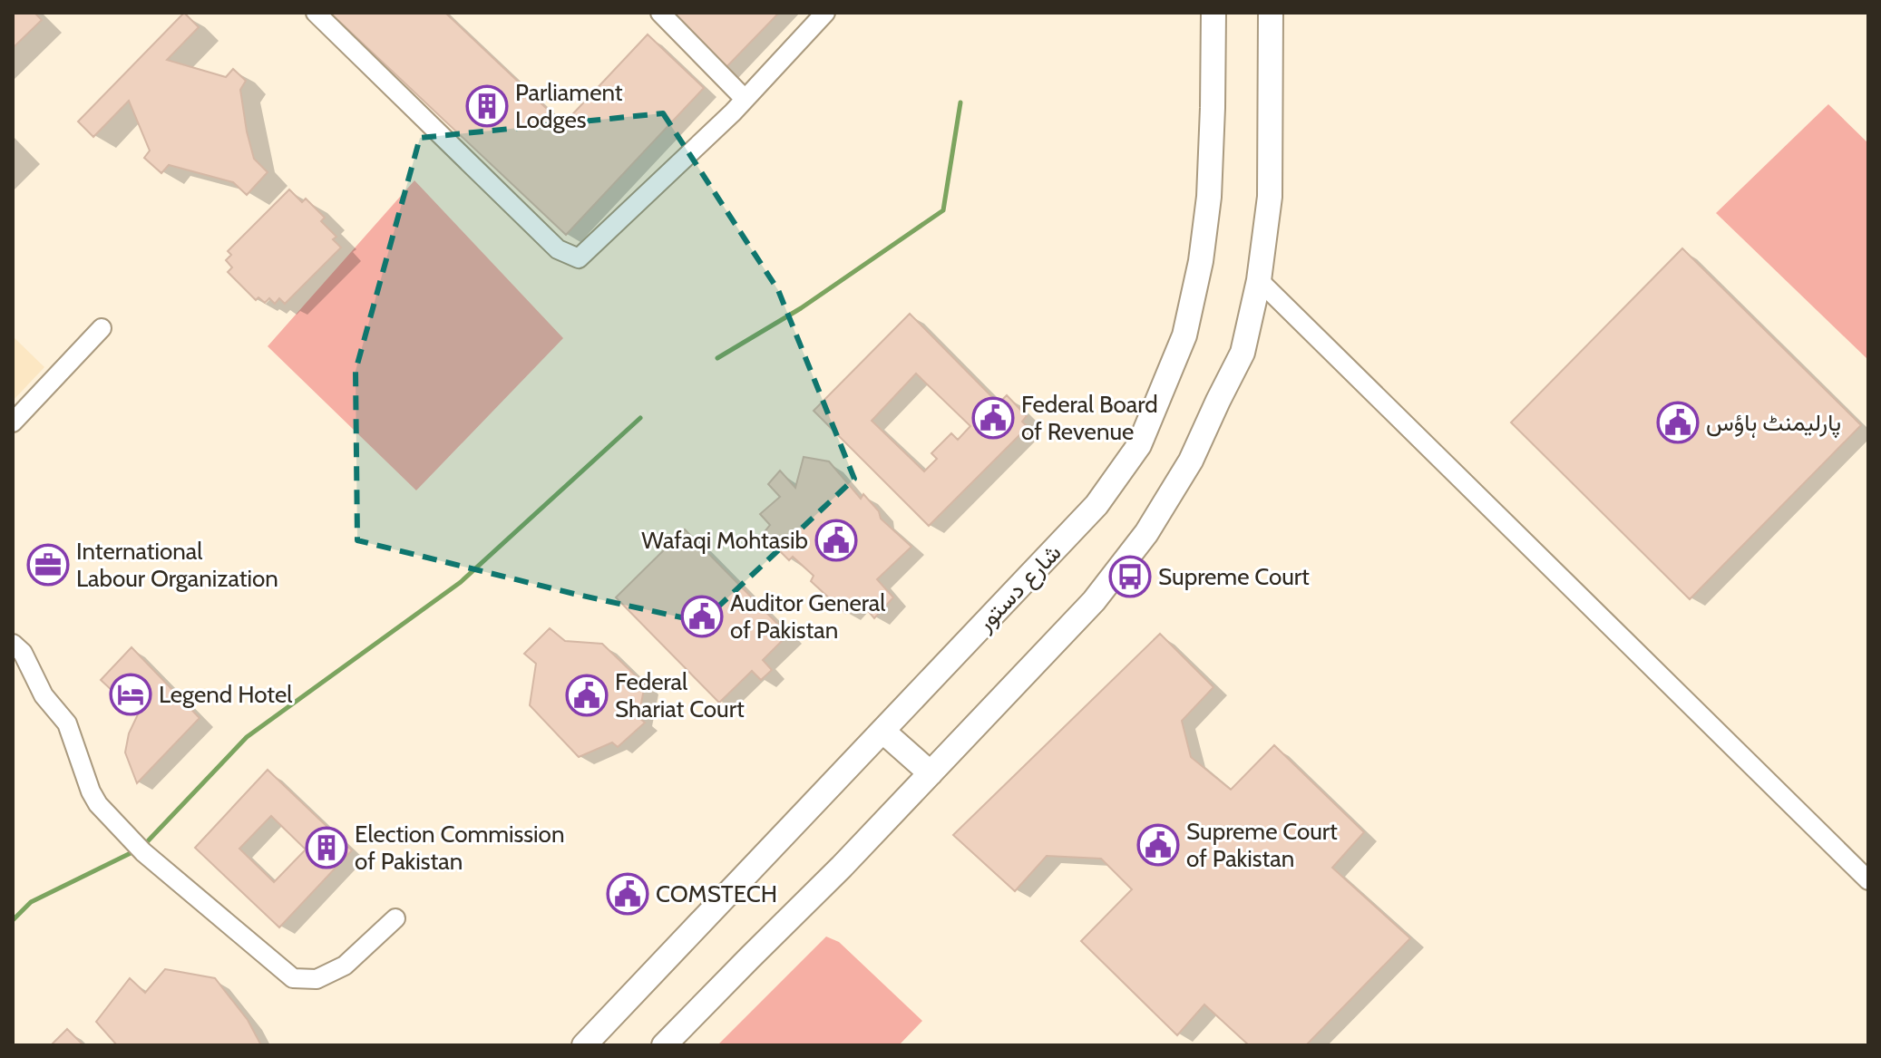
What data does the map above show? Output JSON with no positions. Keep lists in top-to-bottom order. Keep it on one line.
{"streets":{"main road":["شارع دستور"]},"places":{"building":["Parliament Lodges","Election Commission of Pakistan"],"public building":["Federal Board of Revenue","پارلیمنٹ ہاؤس","Wafaqi Mohtasib","Auditor General of Pakistan","Federal Shariat Court","Supreme Court of Pakistan","COMSTECH"],"office":["International Labour Organization"],"bus stop":["Supreme Court"],"hotel":["Legend Hotel"]}}
